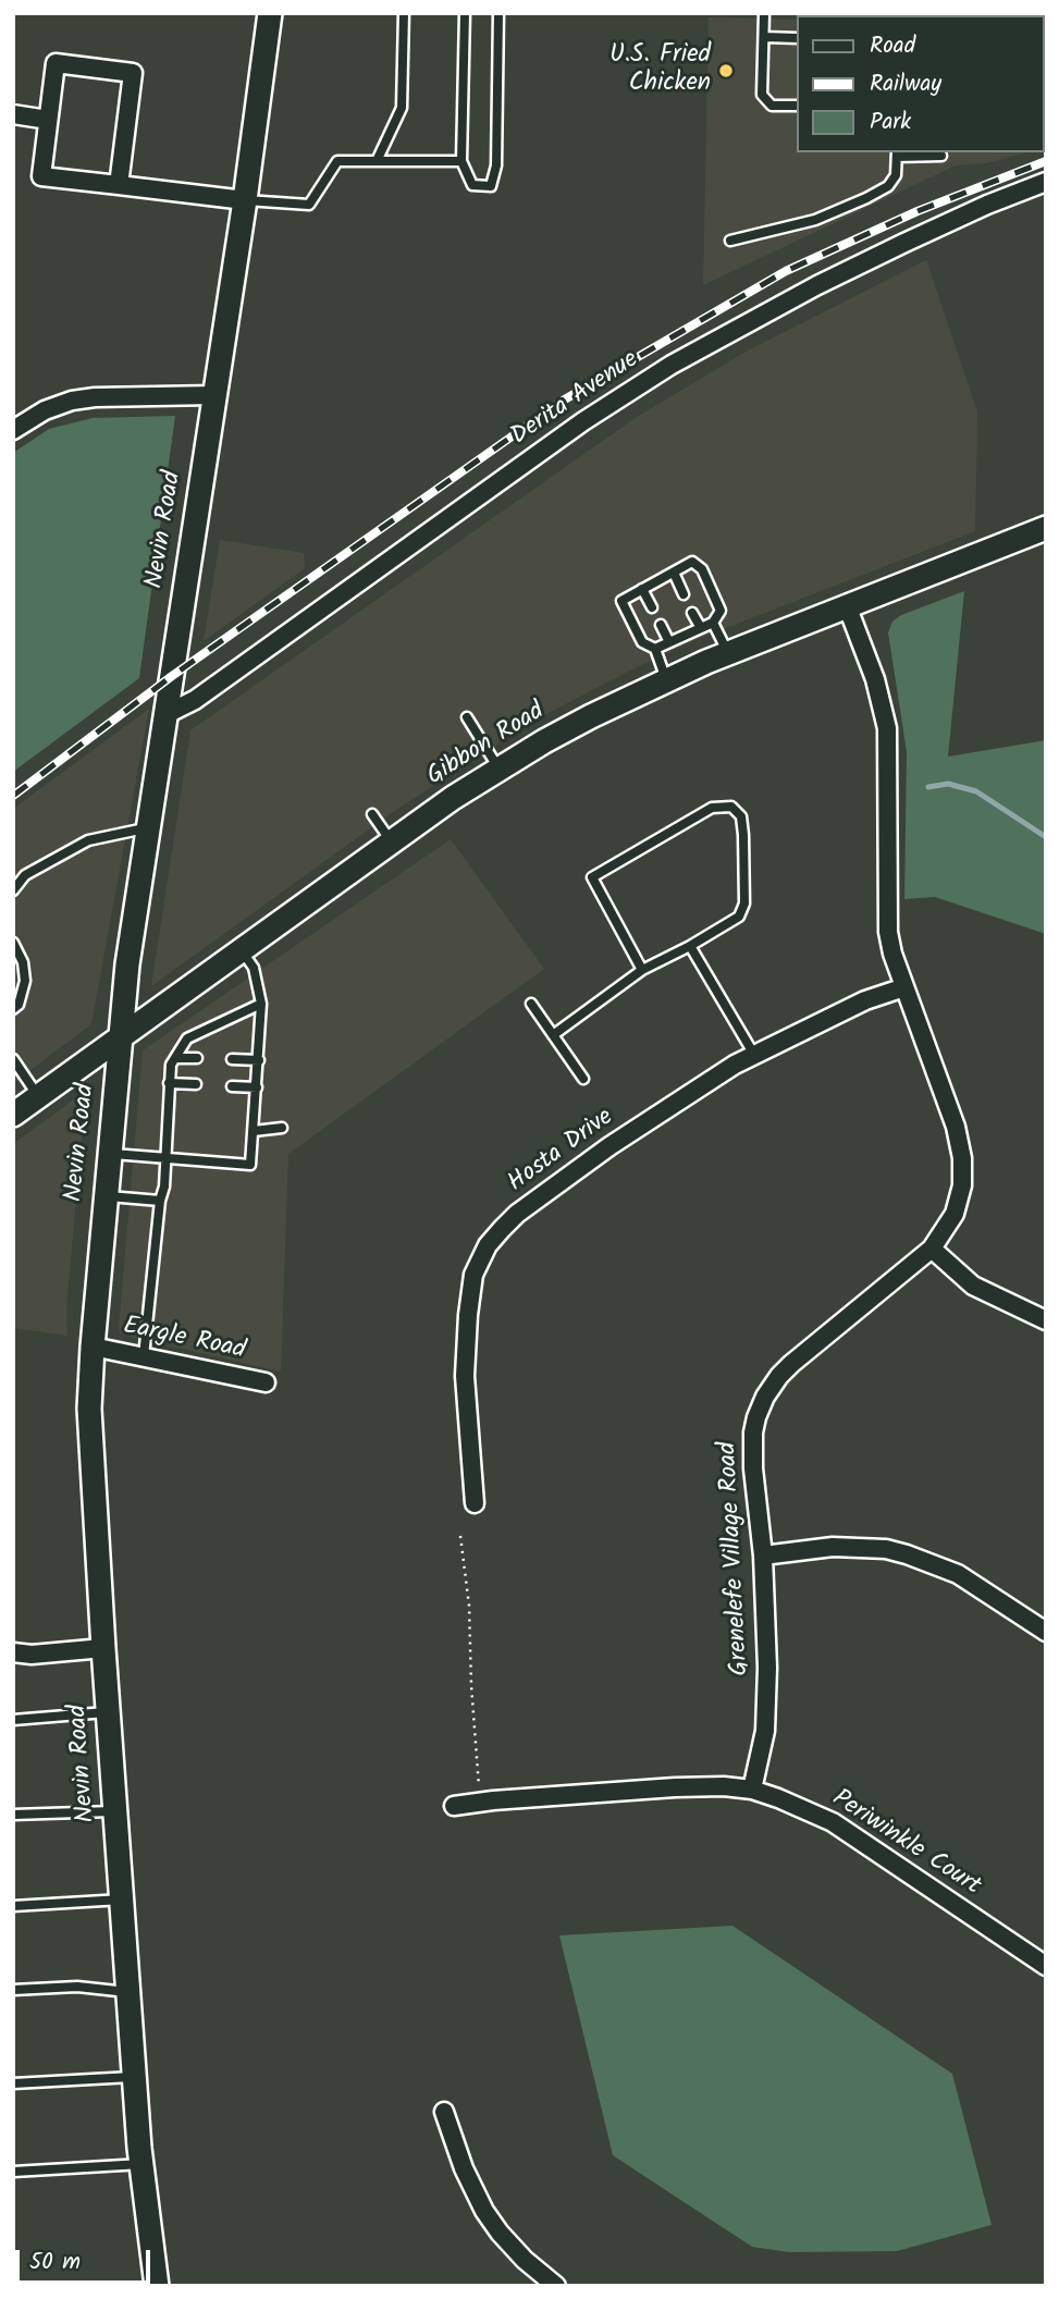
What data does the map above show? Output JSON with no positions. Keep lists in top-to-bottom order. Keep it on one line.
{"streets":{"main road":["Nevin Road","Gibbon Road"],"street":["Derita Avenue","Hosta Drive","Eargle Road","Grenelefe Village Road","Periwinkle Court"]},"crossings":[["Derita Avenue","Nevin Road"],["Nevin Road","Gibbon Road"],["Nevin Road","Eargle Road"],["Gibbon Road","Grenelefe Village Road"],["Hosta Drive","Grenelefe Village Road"],["Grenelefe Village Road","Periwinkle Court"]],"places":["U.S. Fried Chicken"],"legend":["Road","Railway","Park"],"scale_bar":"50 m"}
